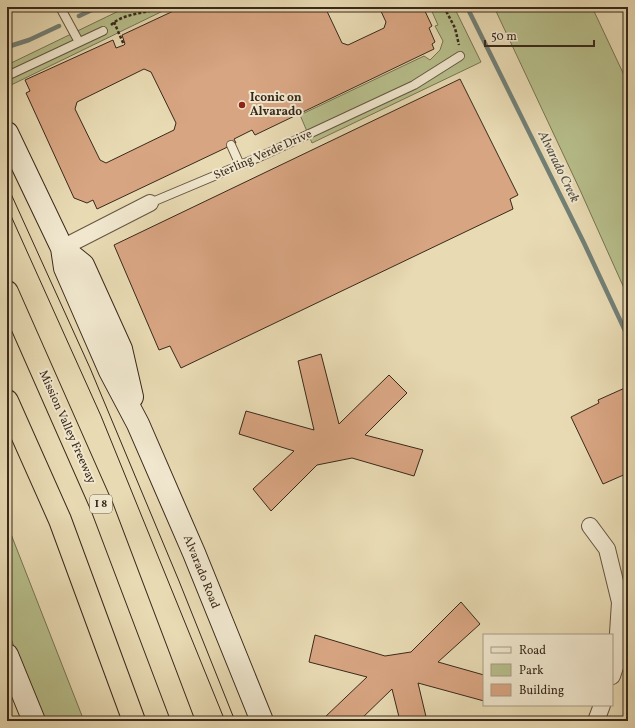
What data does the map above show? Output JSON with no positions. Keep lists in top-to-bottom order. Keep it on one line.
{"streets":{"highway":["Mission Valley Freeway","I 8"],"street":["Sterling Verde Drive","Alvarado Road"]},"crossings":[["Sterling Verde Drive","Alvarado Road"]],"water":["Alvarado Creek"],"places":["Iconic on Alvarado"],"legend":["Road","Park","Building"],"scale_bar":"50 m"}
